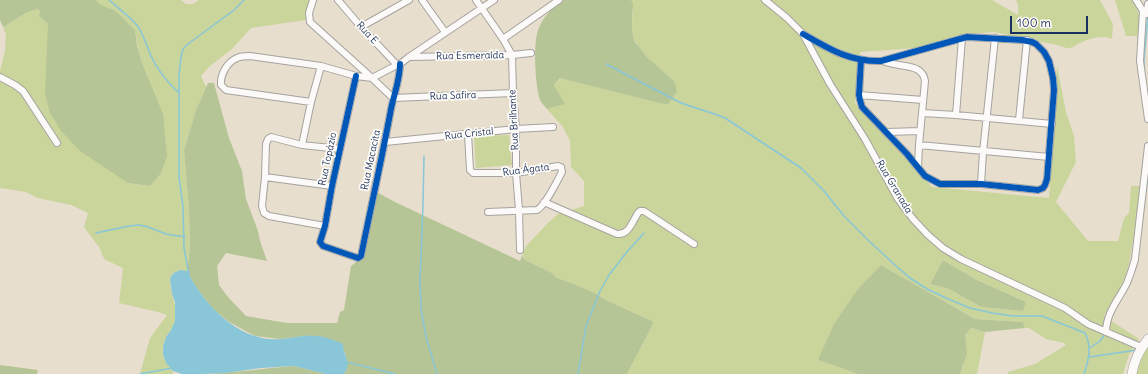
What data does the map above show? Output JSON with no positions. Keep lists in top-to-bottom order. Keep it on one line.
{"streets":{"street":["Rua E","Rua Esmeralda","Rua Safira","Rua Brilhante","Rua Cristal","Rua Topázio","Rua Macacita","Rua Ágata","Rua Granada"]},"crossings":[["Rua E","Rua Macacita"],["Rua Esmeralda","Rua Brilhante"],["Rua Safira","Rua Brilhante"],["Rua Safira","Rua Macacita"],["Rua Brilhante","Rua Cristal"],["Rua Brilhante","Rua Ágata"],["Rua Cristal","Rua Macacita"],["Rua Cristal","Rua Ágata"],["Rua Topázio","Rua Macacita"]],"scale_bar":"100 m"}
